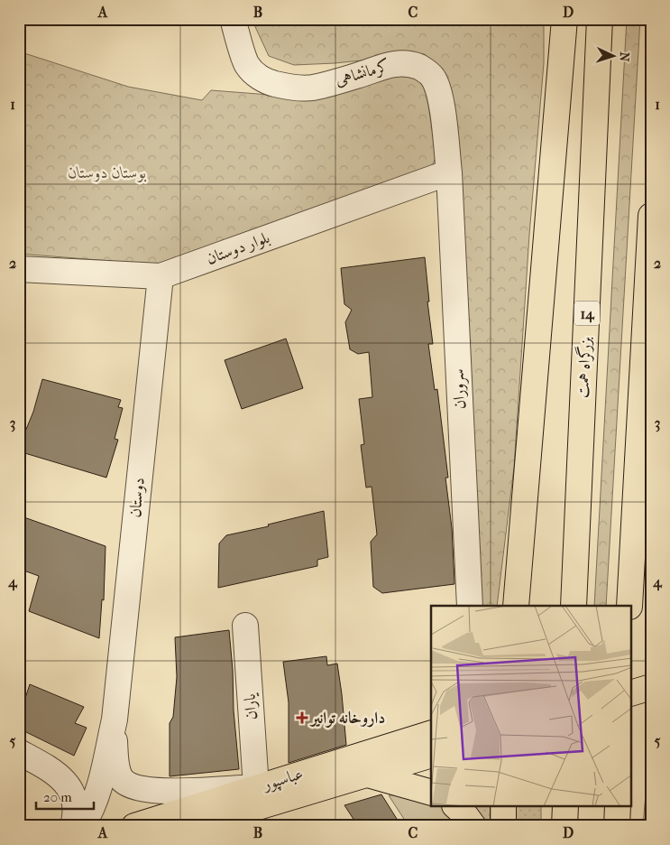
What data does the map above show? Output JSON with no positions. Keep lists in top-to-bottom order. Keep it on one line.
{"streets":{"main road":["14","بزرگراه همت","عباسپور"],"street":["کرمانشاهی","بلوار دوستان","سروران","دوستان","یاران"]},"crossings":[["کرمانشاهی","بلوار دوستان"],["کرمانشاهی","سروران"],["بلوار دوستان","سروران"],["بلوار دوستان","دوستان"],["دوستان","یاران"],["دوستان","عباسپور"],["یاران","عباسپور"]],"parks":["بوستان دوستان"],"places":{"health":["داروخانه توانیر"]},"scale_bar":"20 m","north":"right","grid":{"columns":["A","B","C","D"],"rows":["1","2","3","4","5"]}}
